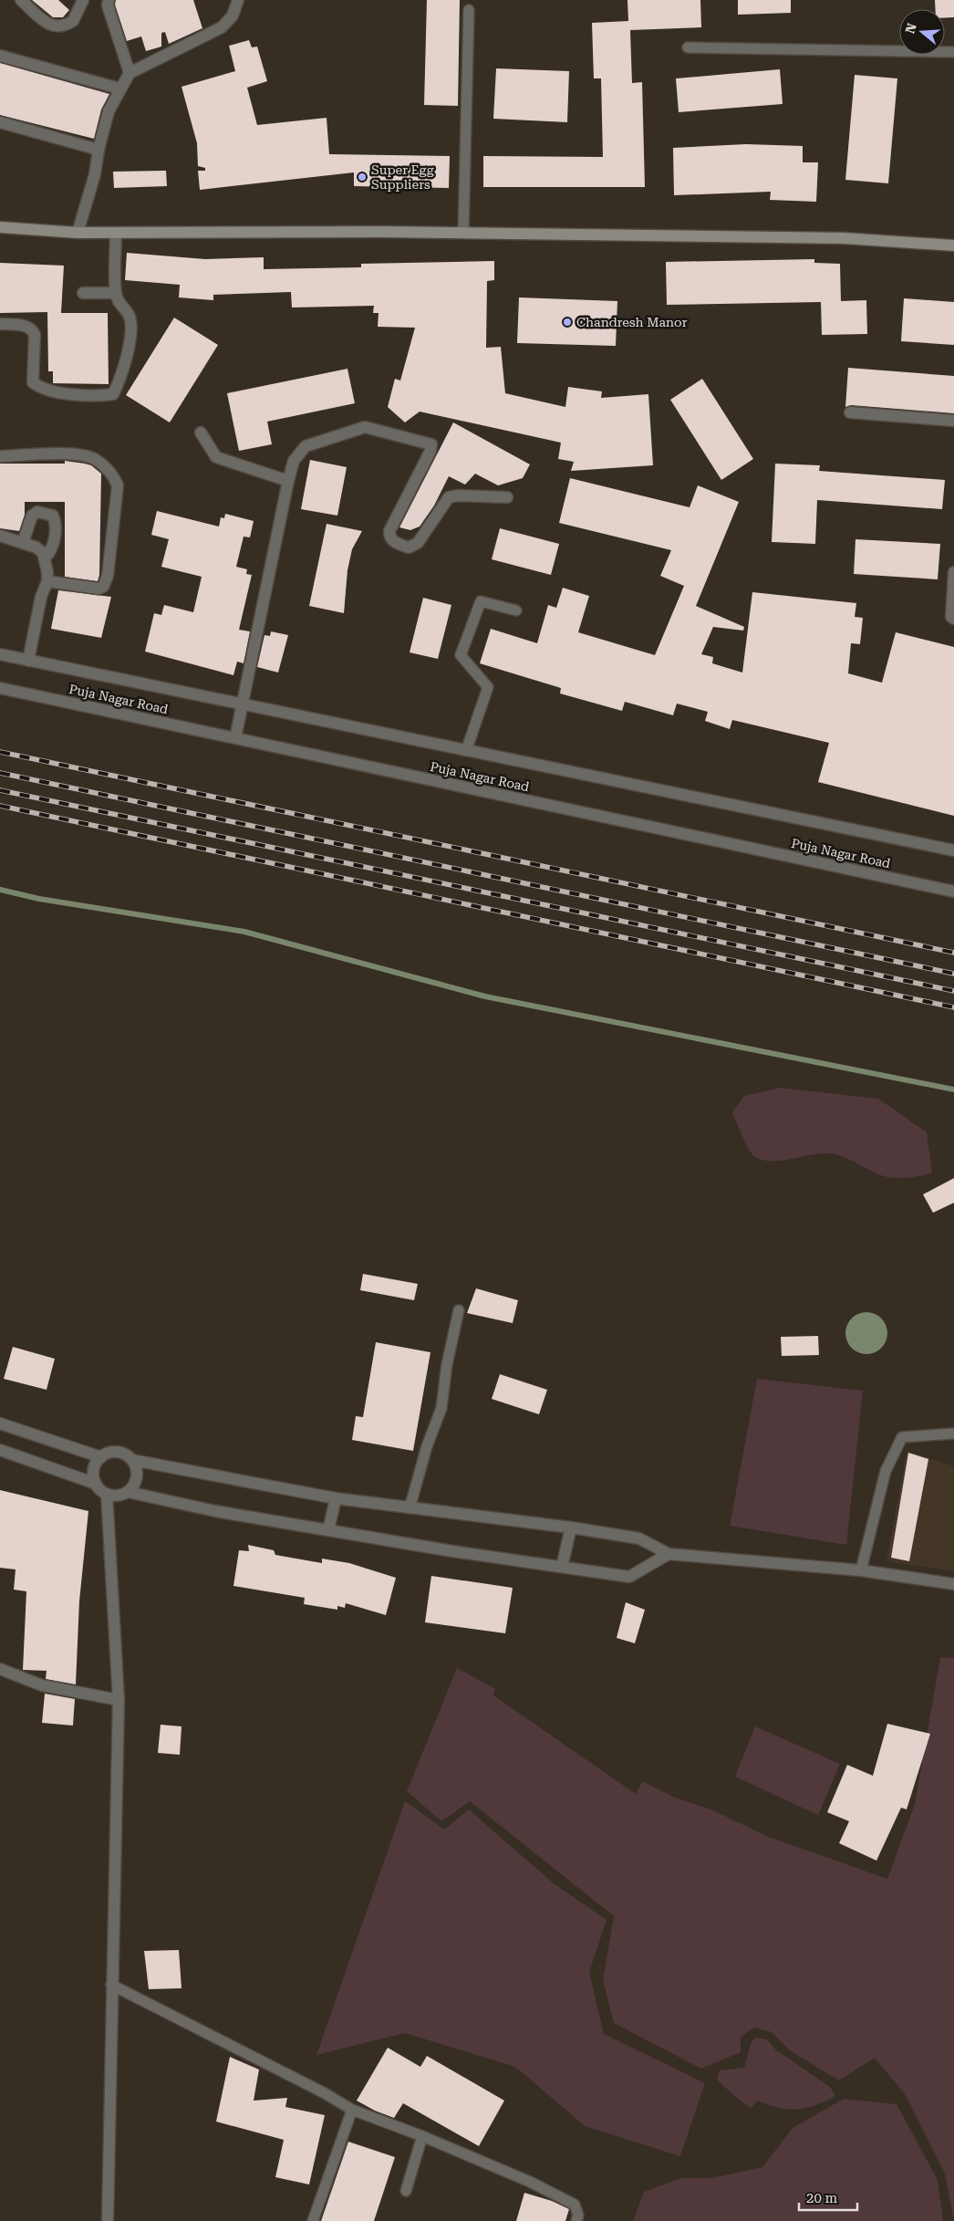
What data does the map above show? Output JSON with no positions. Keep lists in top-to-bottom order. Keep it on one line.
{"streets":{"street":["Puja Nagar Road"]},"places":["Super Egg Suppliers","Chandresh Manor"],"scale_bar":"20 m","north":"left"}
